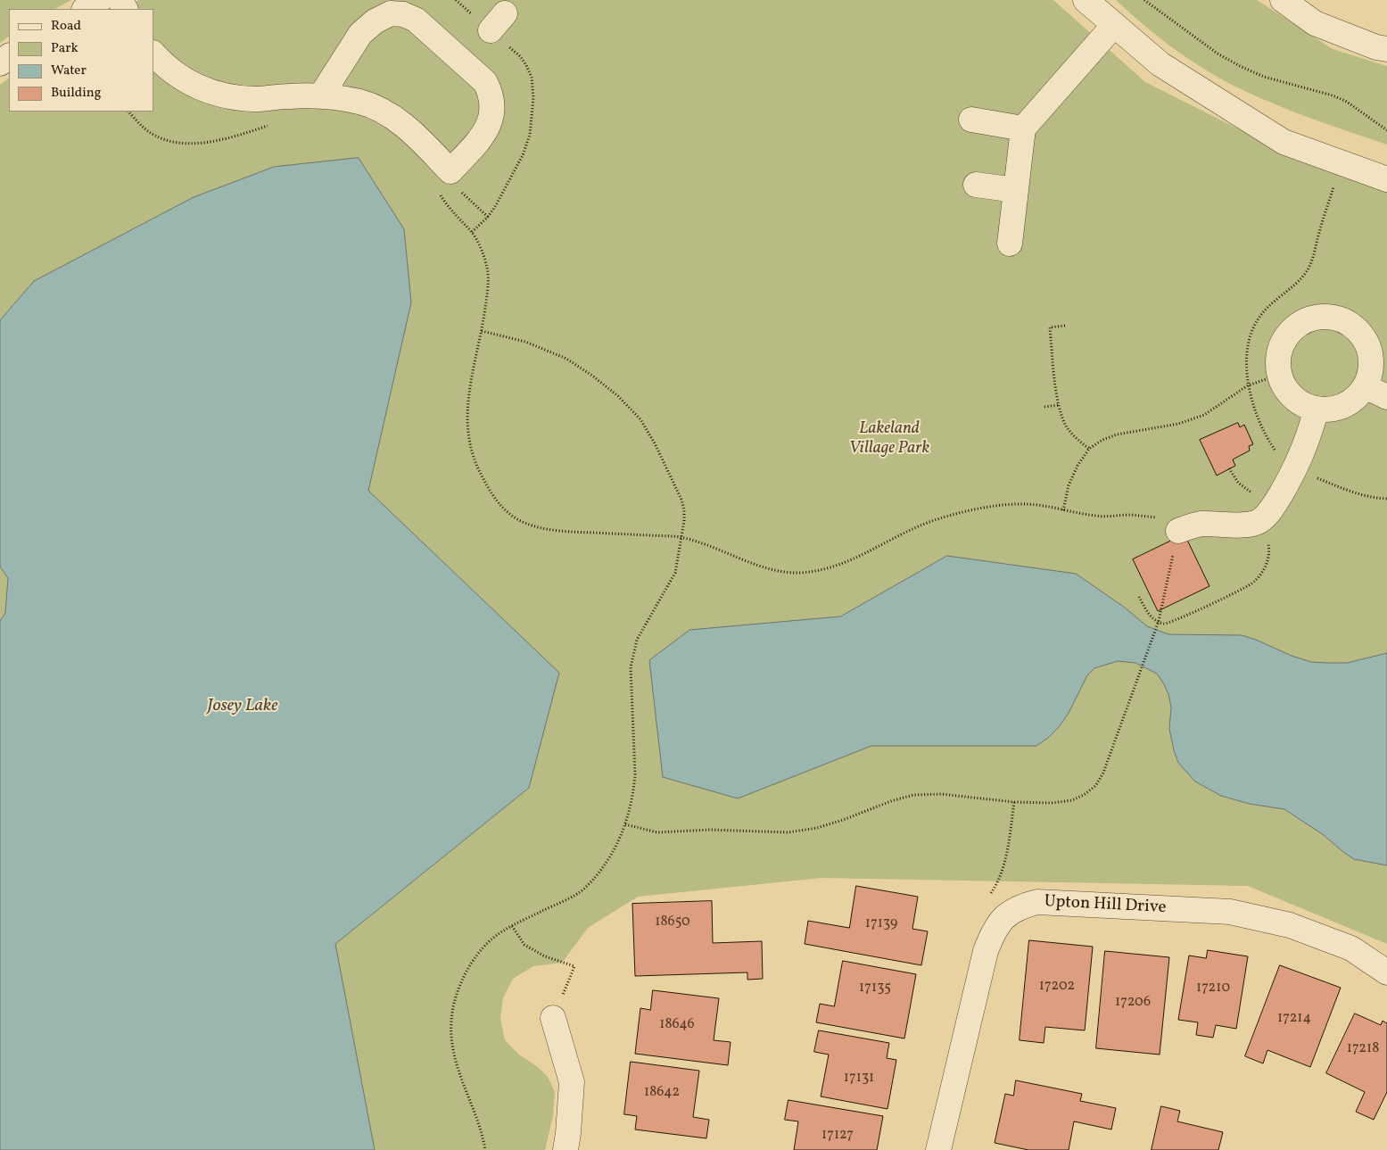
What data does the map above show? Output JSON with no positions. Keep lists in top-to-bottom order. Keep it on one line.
{"streets":{"street":["Upton Hill Drive"]},"water":["Josey Lake"],"parks":["Lakeland Village Park"],"house_numbers":["18650","17139","17202","17135","17210","17206","17214","18646","17218","17131","18642","17127"],"legend":["Road","Park","Water","Building"]}
